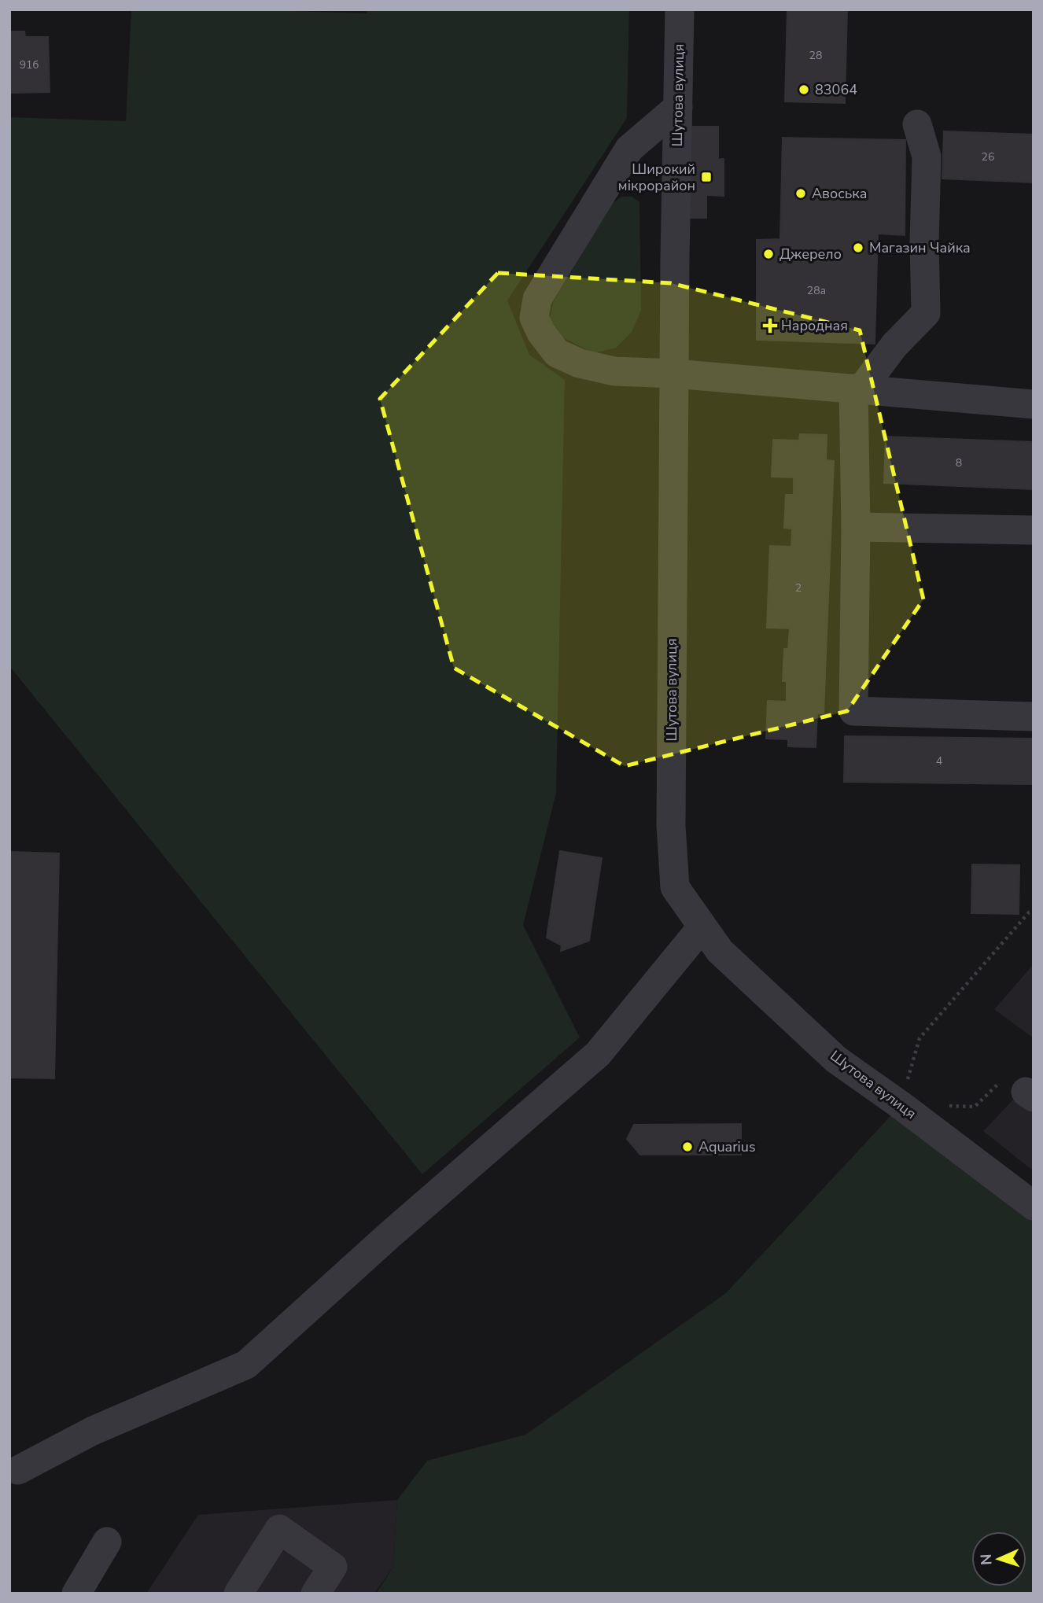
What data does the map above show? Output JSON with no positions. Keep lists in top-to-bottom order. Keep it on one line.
{"streets":{"street":["Шутова вулиця"]},"places":{"other":["83064","Авоська","Магазин Чайка","Джерело","Aquarius"],"transit":["Широкий мікрорайон"],"health":["Народная"]},"house_numbers":["28","91б","26","28а","8","2","4"],"north":"left"}
